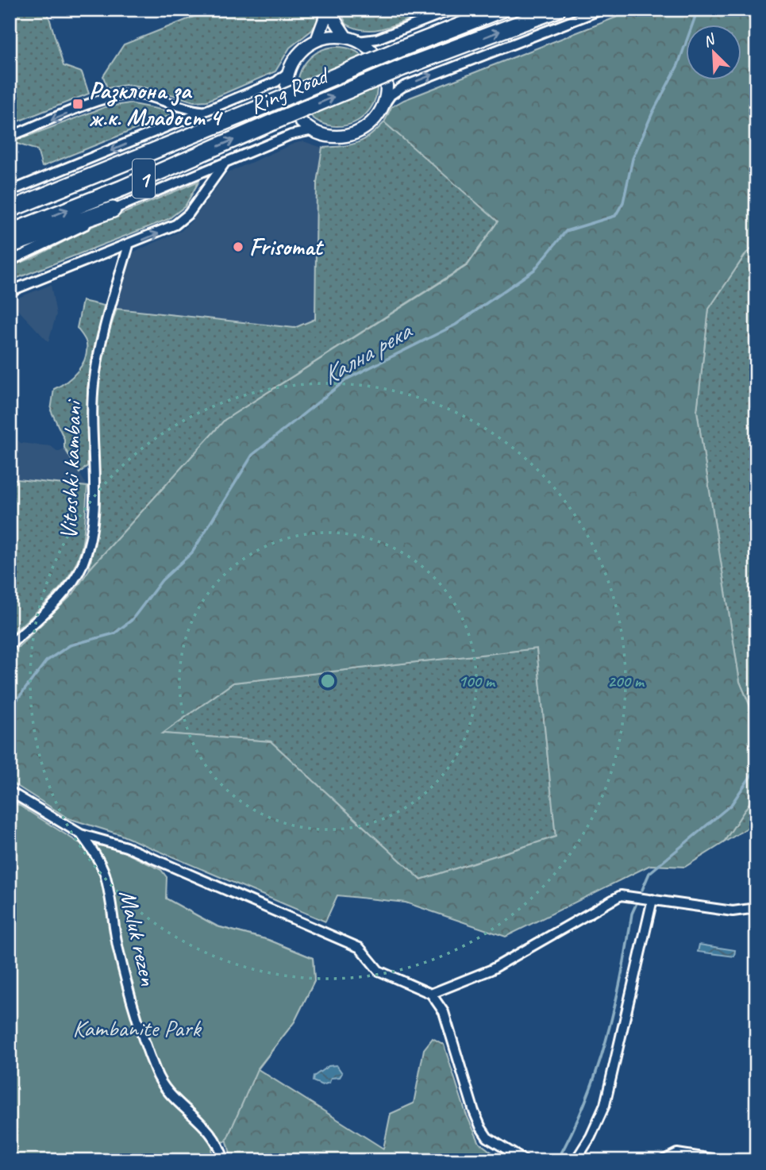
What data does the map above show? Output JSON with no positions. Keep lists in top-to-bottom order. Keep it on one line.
{"streets":{"highway":["Ring Road","1"],"street":["Maluk rezen"]},"water":["Кална река"],"parks":["Kambanite Park"],"places":{"transit":["Разклона за ж.к. Младост 4"],"other":["Frisomat"]},"north":"top left","rings":["100 m","200 m"]}
